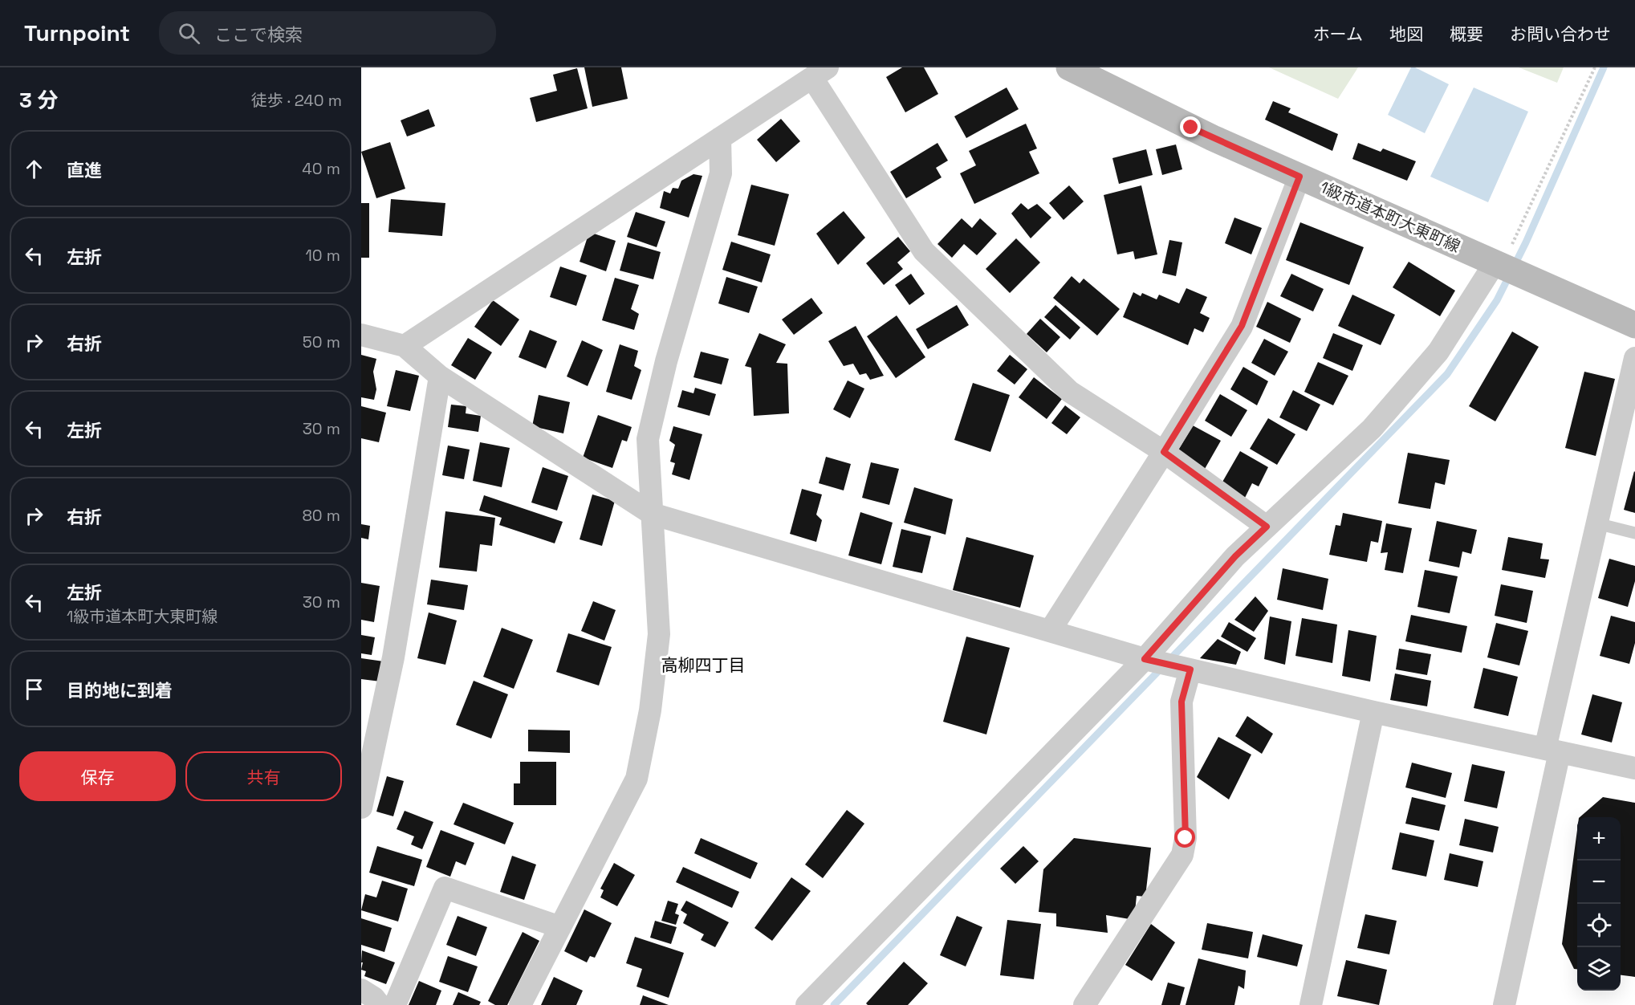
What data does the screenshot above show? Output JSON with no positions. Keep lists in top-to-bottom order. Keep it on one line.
{"streets":{"street":["1級市道本町大東町線"]},"districts":["高柳四丁目"],"page":{"header":"Turnpoint","search":"ここで検索","nav":["ホーム","地図","概要","お問い合わせ"],"heading":["3 分","徒歩 · 240 m"],"list":[["直進","40 m"],["左折","10 m"],["右折","50 m"],["左折","30 m"],["右折","80 m"],["左折","1級市道本町大東町線","30 m"],"目的地に到着"],"buttons":["保存","共有"],"map_buttons":["+","−"]}}
